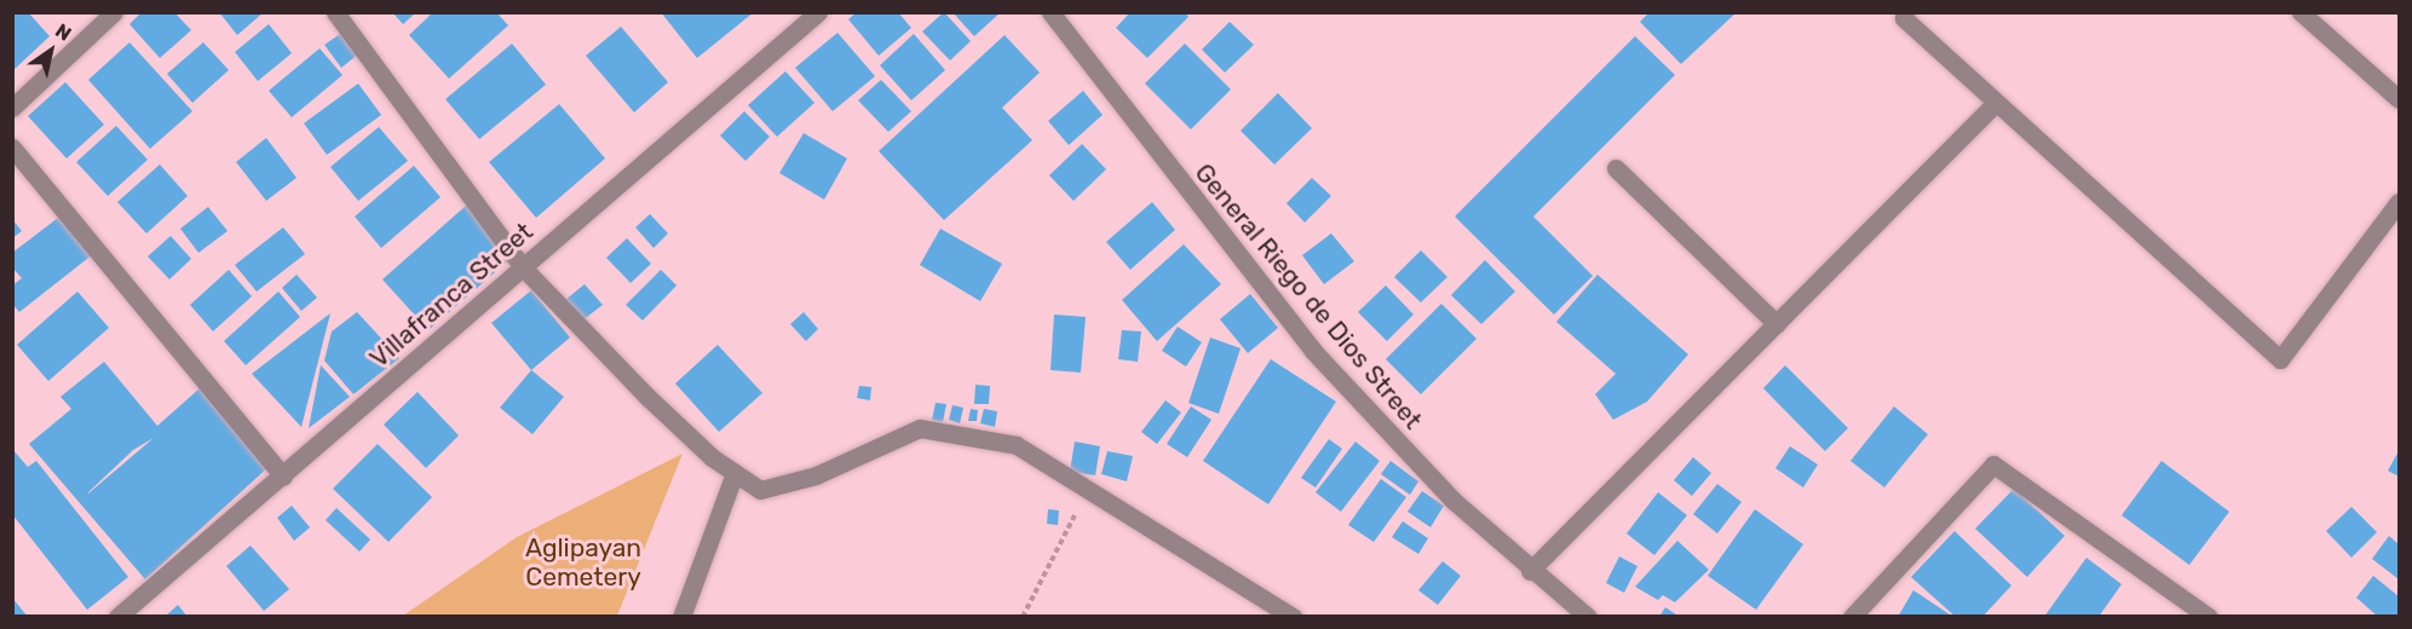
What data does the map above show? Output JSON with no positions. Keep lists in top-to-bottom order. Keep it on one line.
{"streets":{"street":["Villafranca Street","General Riego de Dios Street"]},"parks":["Aglipayan Cemetery"],"north":"top right"}
